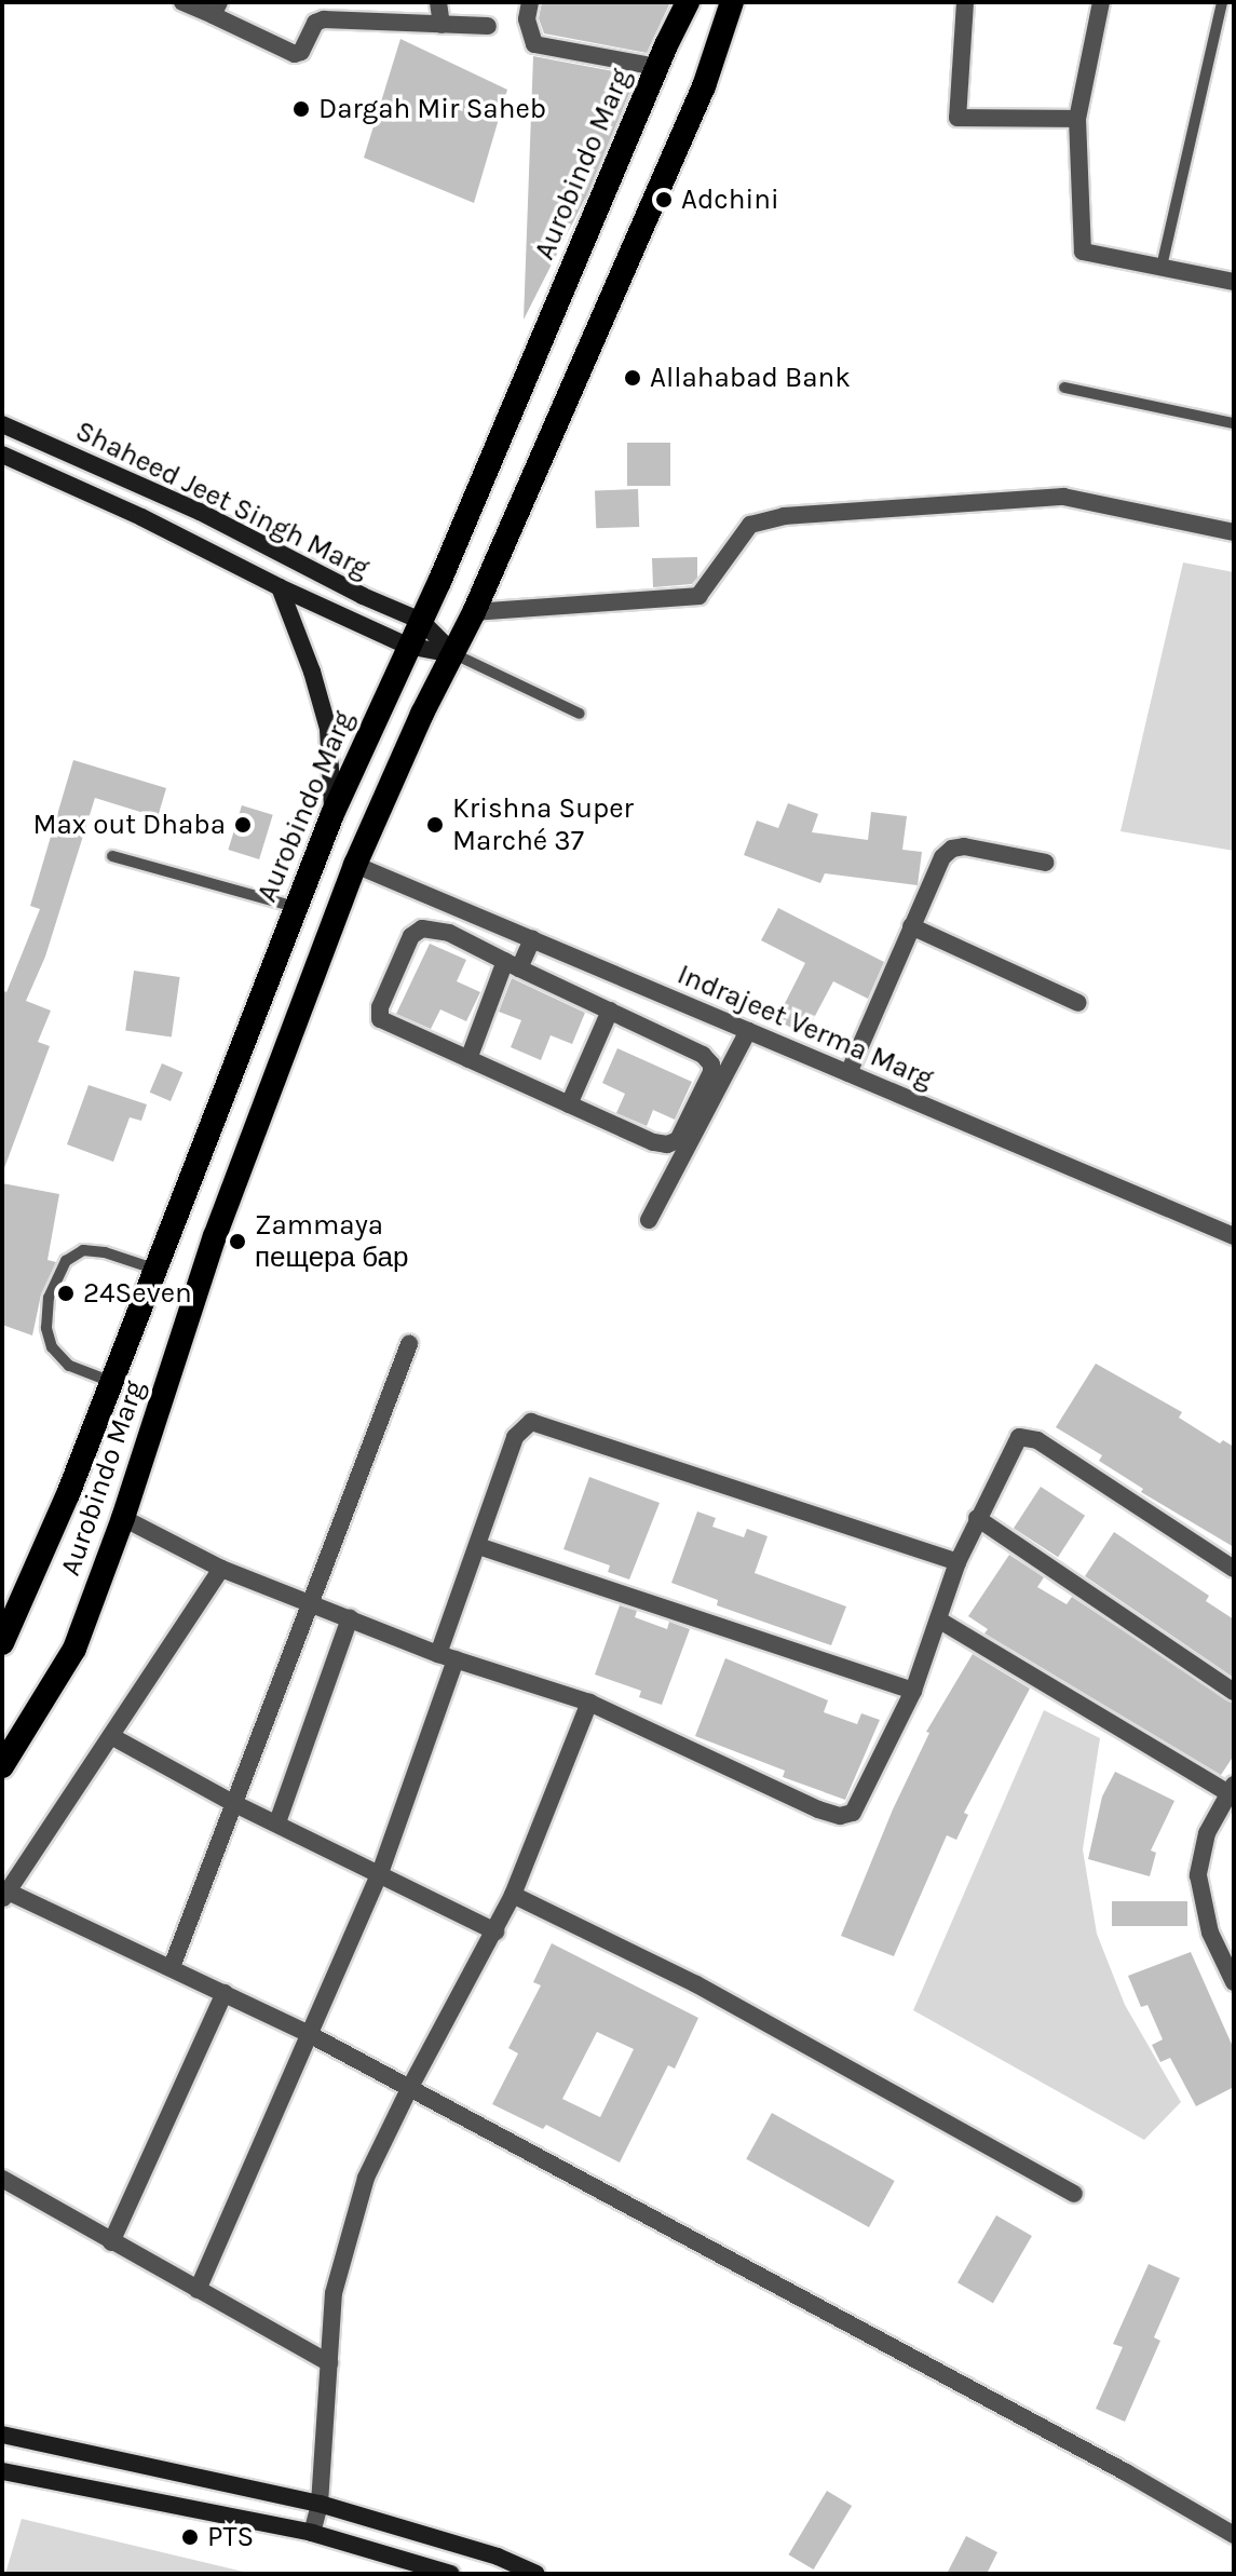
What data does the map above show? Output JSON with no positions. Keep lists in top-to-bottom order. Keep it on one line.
{"streets":{"highway":["Aurobindo Marg"],"main road":["Shaheed Jeet Singh Marg"],"street":["Indrajeet Verma Marg"]},"crossings":[["Aurobindo Marg","Shaheed Jeet Singh Marg"],["Aurobindo Marg","Indrajeet Verma Marg"]],"places":["Dargah Mir Saheb","Adchini","Allahabad Bank","Max out Dhaba","Krishna Super Marché 37","Zammaya пещера бар","24Seven","PTS"]}
